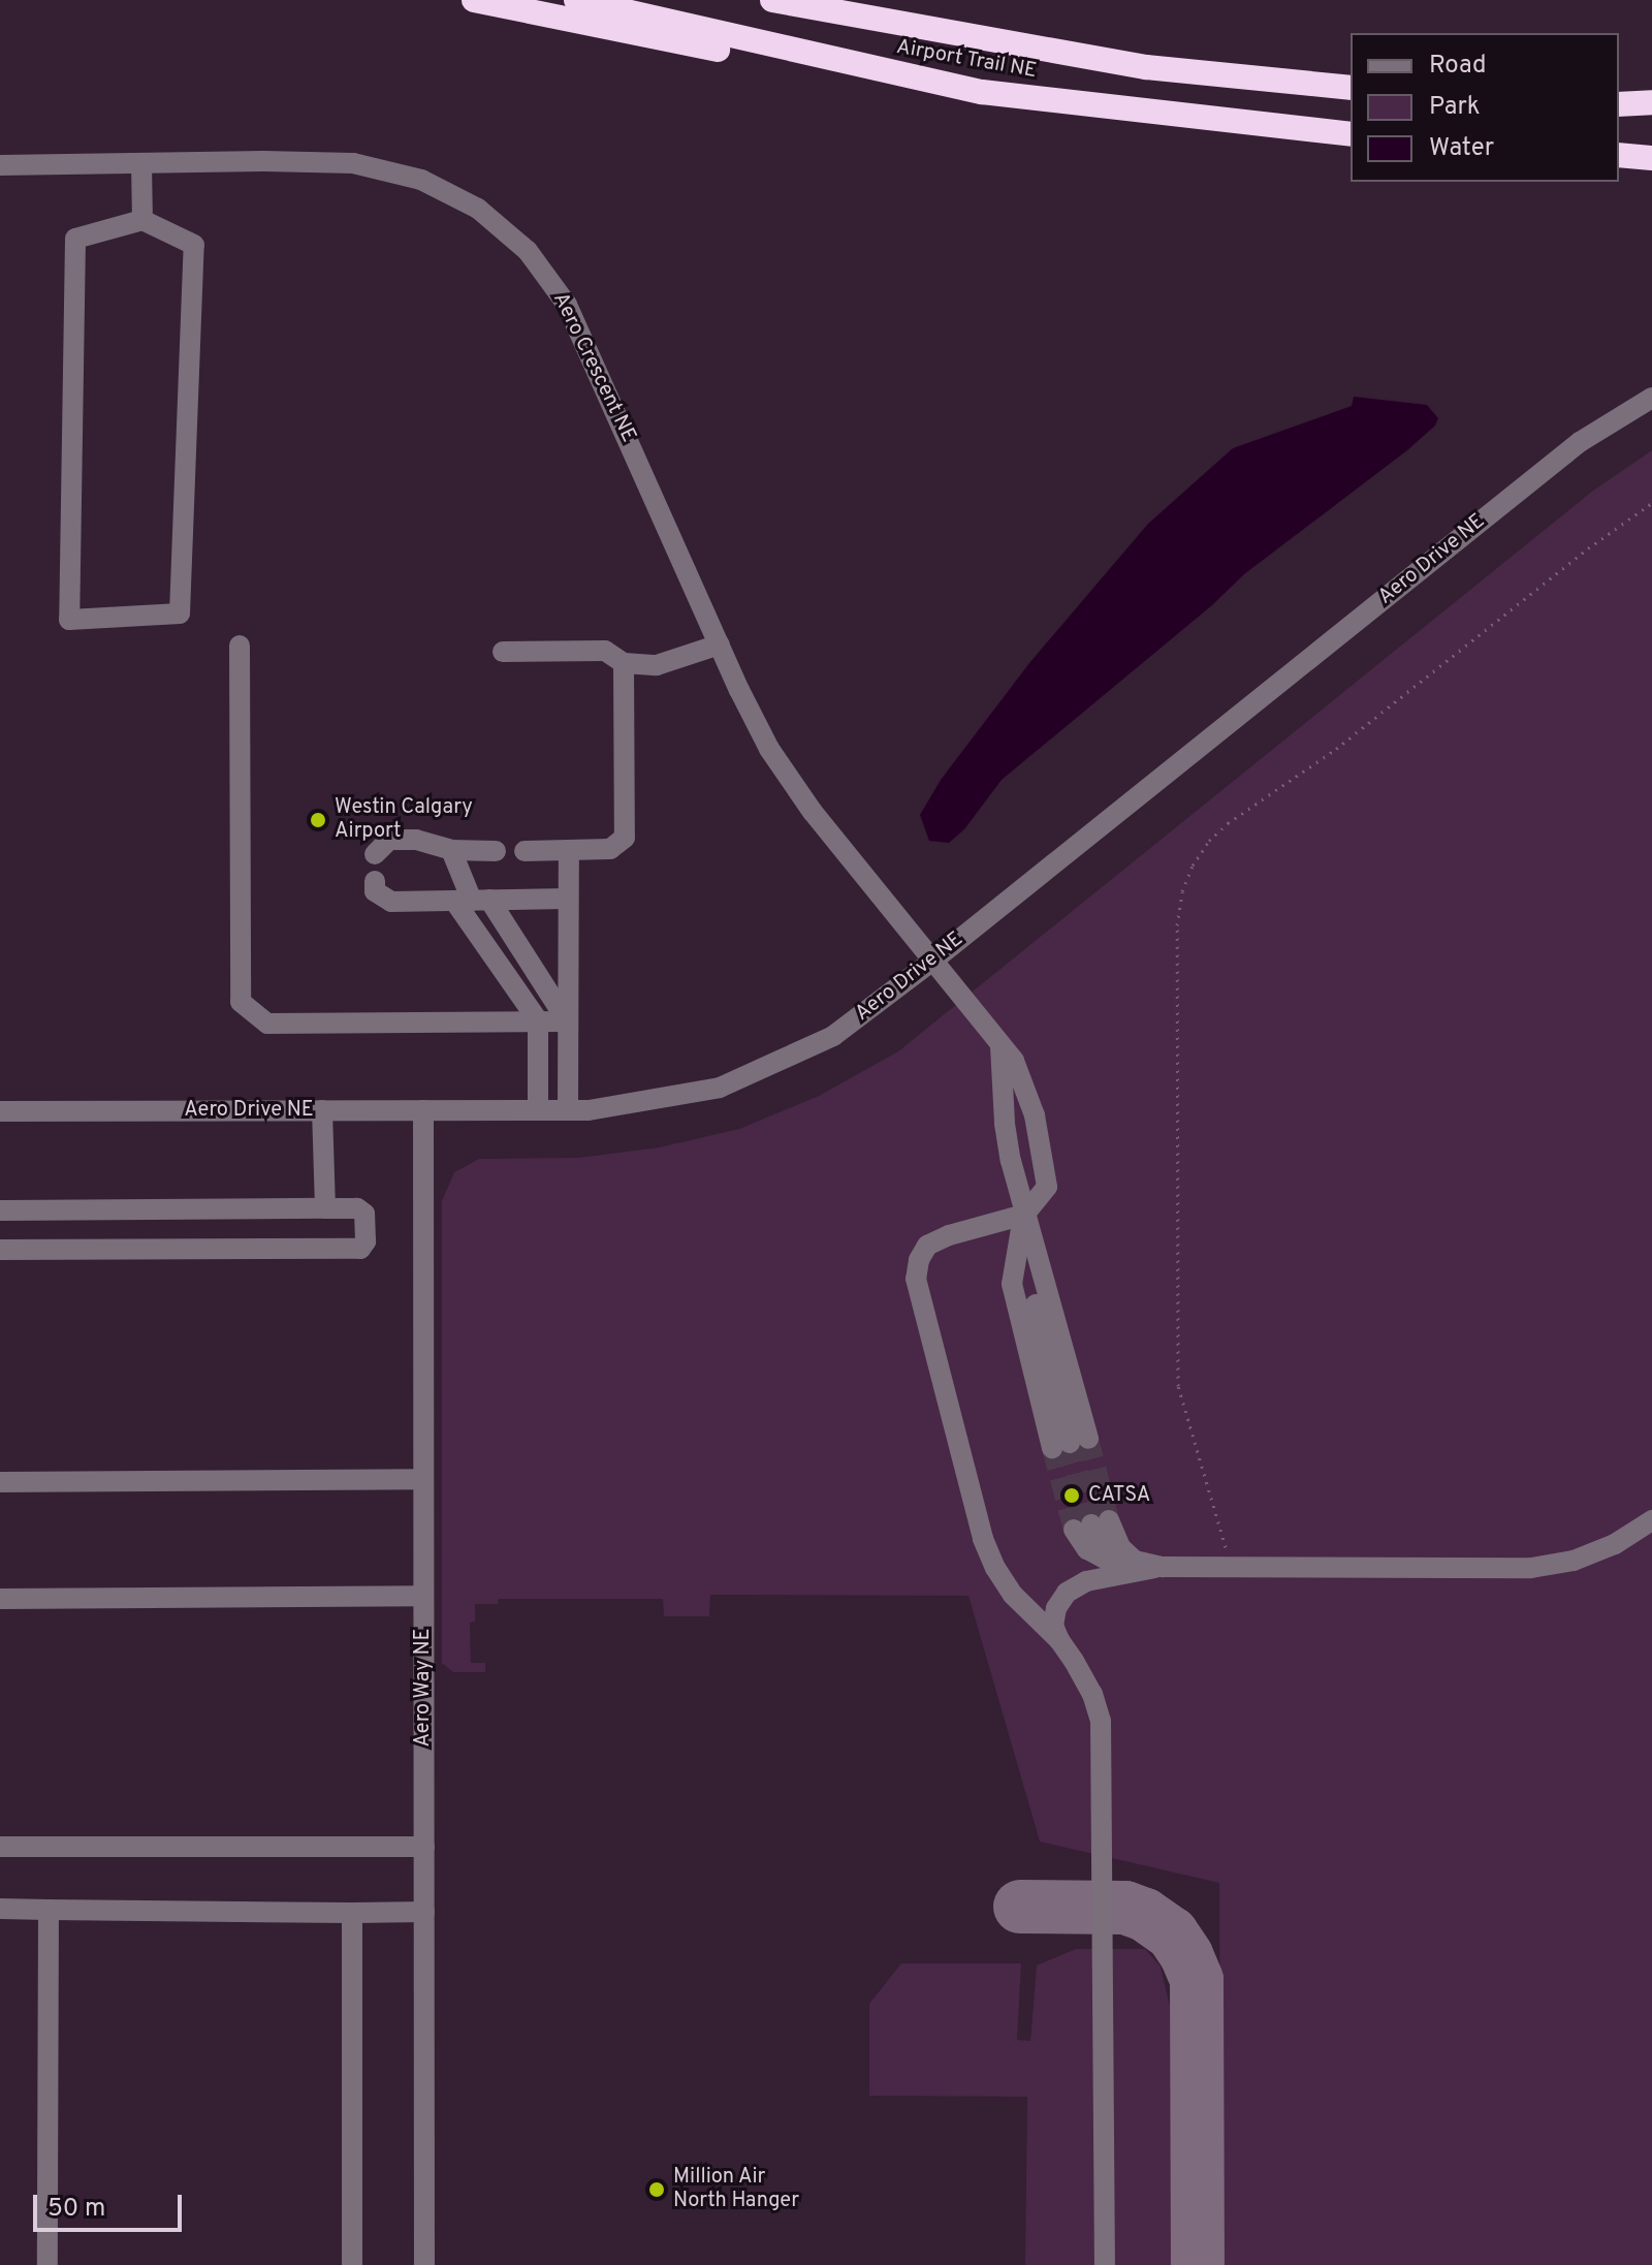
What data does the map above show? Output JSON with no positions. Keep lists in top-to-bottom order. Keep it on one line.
{"streets":{"highway":["Airport Trail NE"],"street":["Aero Crescent NE","Aero Drive NE","Aero Way NE"]},"crossings":[["Aero Crescent NE","Aero Drive NE"],["Aero Drive NE","Aero Way NE"]],"places":["Westin Calgary Airport","CATSA","Million Air North Hanger"],"legend":["Road","Park","Water"],"scale_bar":"50 m"}
